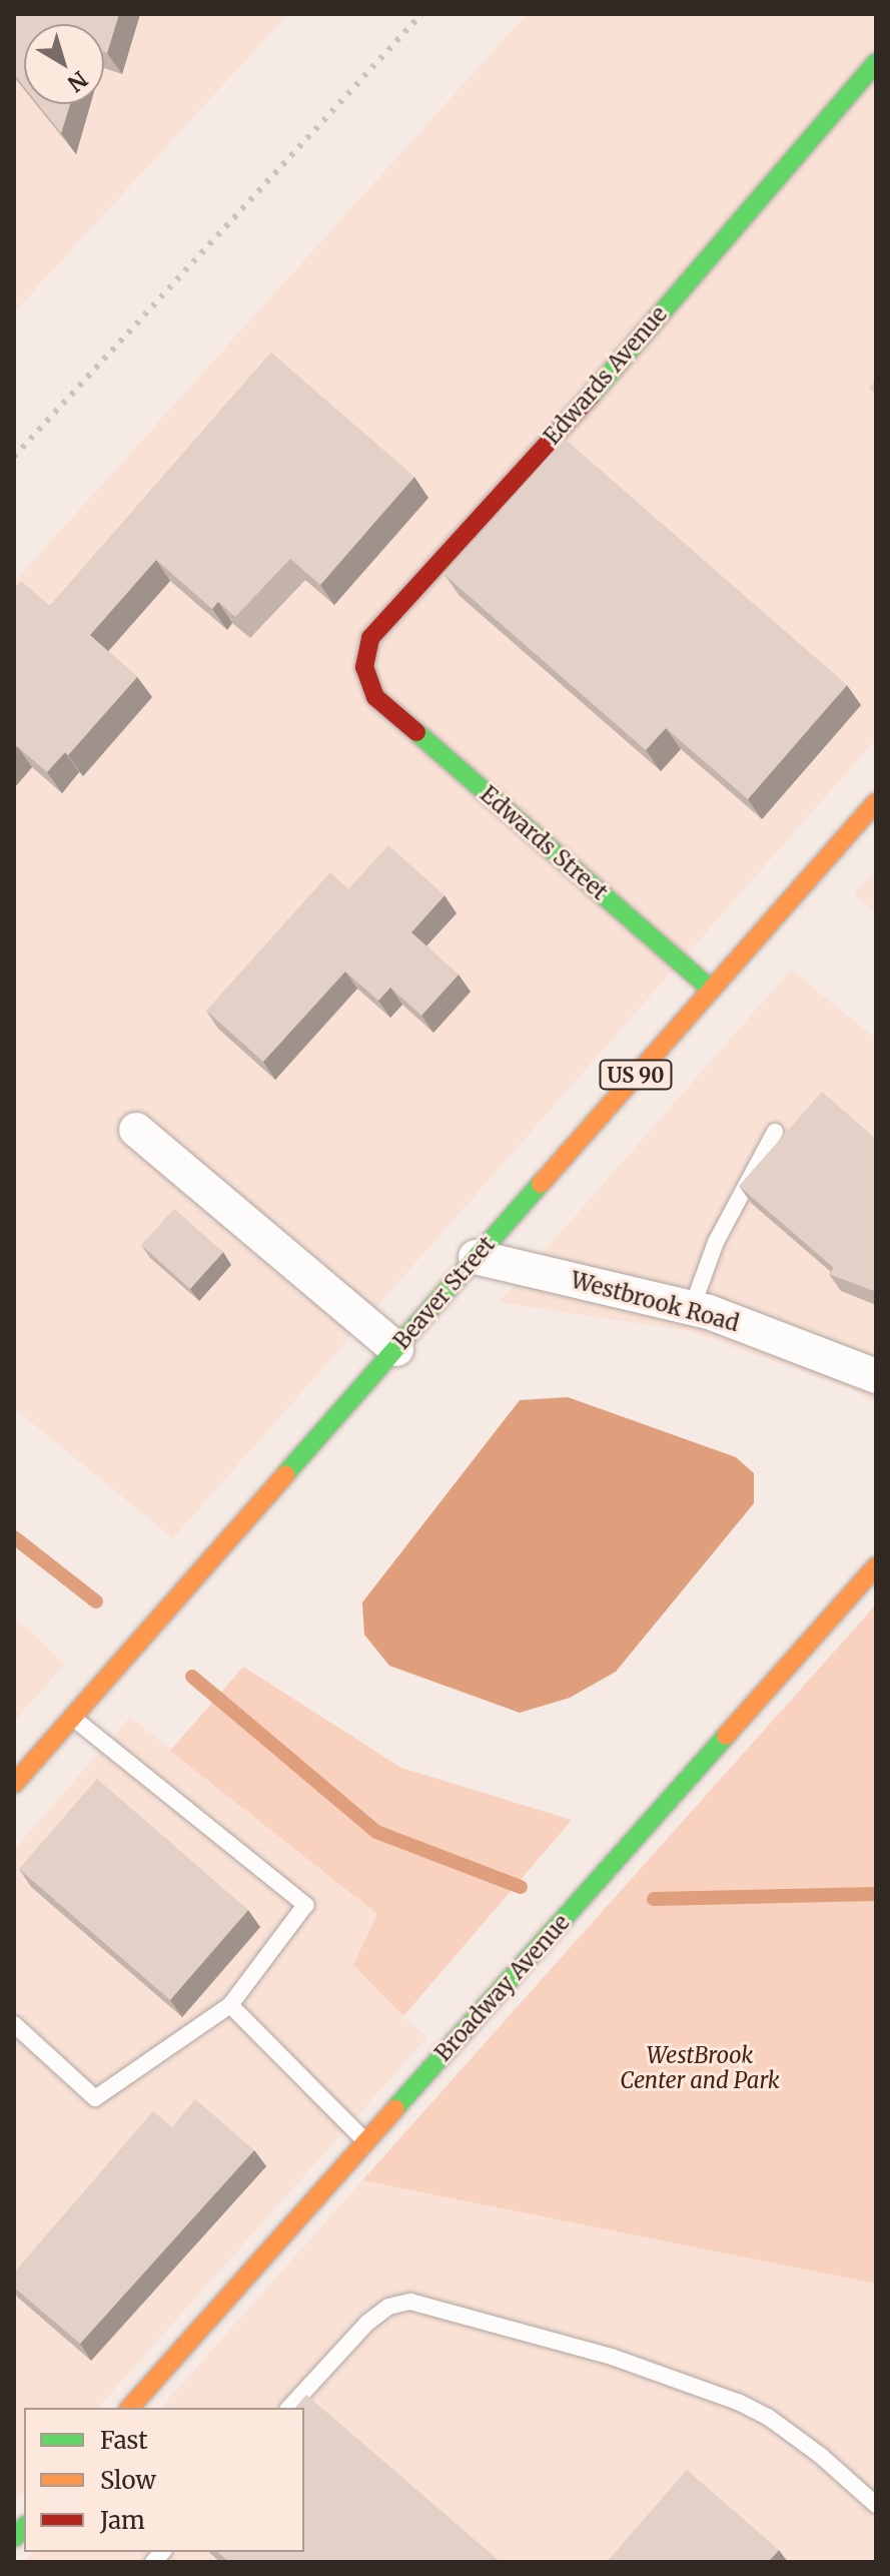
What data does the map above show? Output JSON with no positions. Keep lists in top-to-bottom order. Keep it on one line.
{"streets":{"street":["Edwards Avenue","Edwards Street","US 90","Beaver Street","Westbrook Road","Broadway Avenue"]},"crossings":[["Edwards Avenue","Edwards Street"],["Edwards Street","Beaver Street"],["Beaver Street","Westbrook Road"]],"parks":["WestBrook Center and Park"],"legend":["Fast","Slow","Jam"],"north":"bottom right"}
